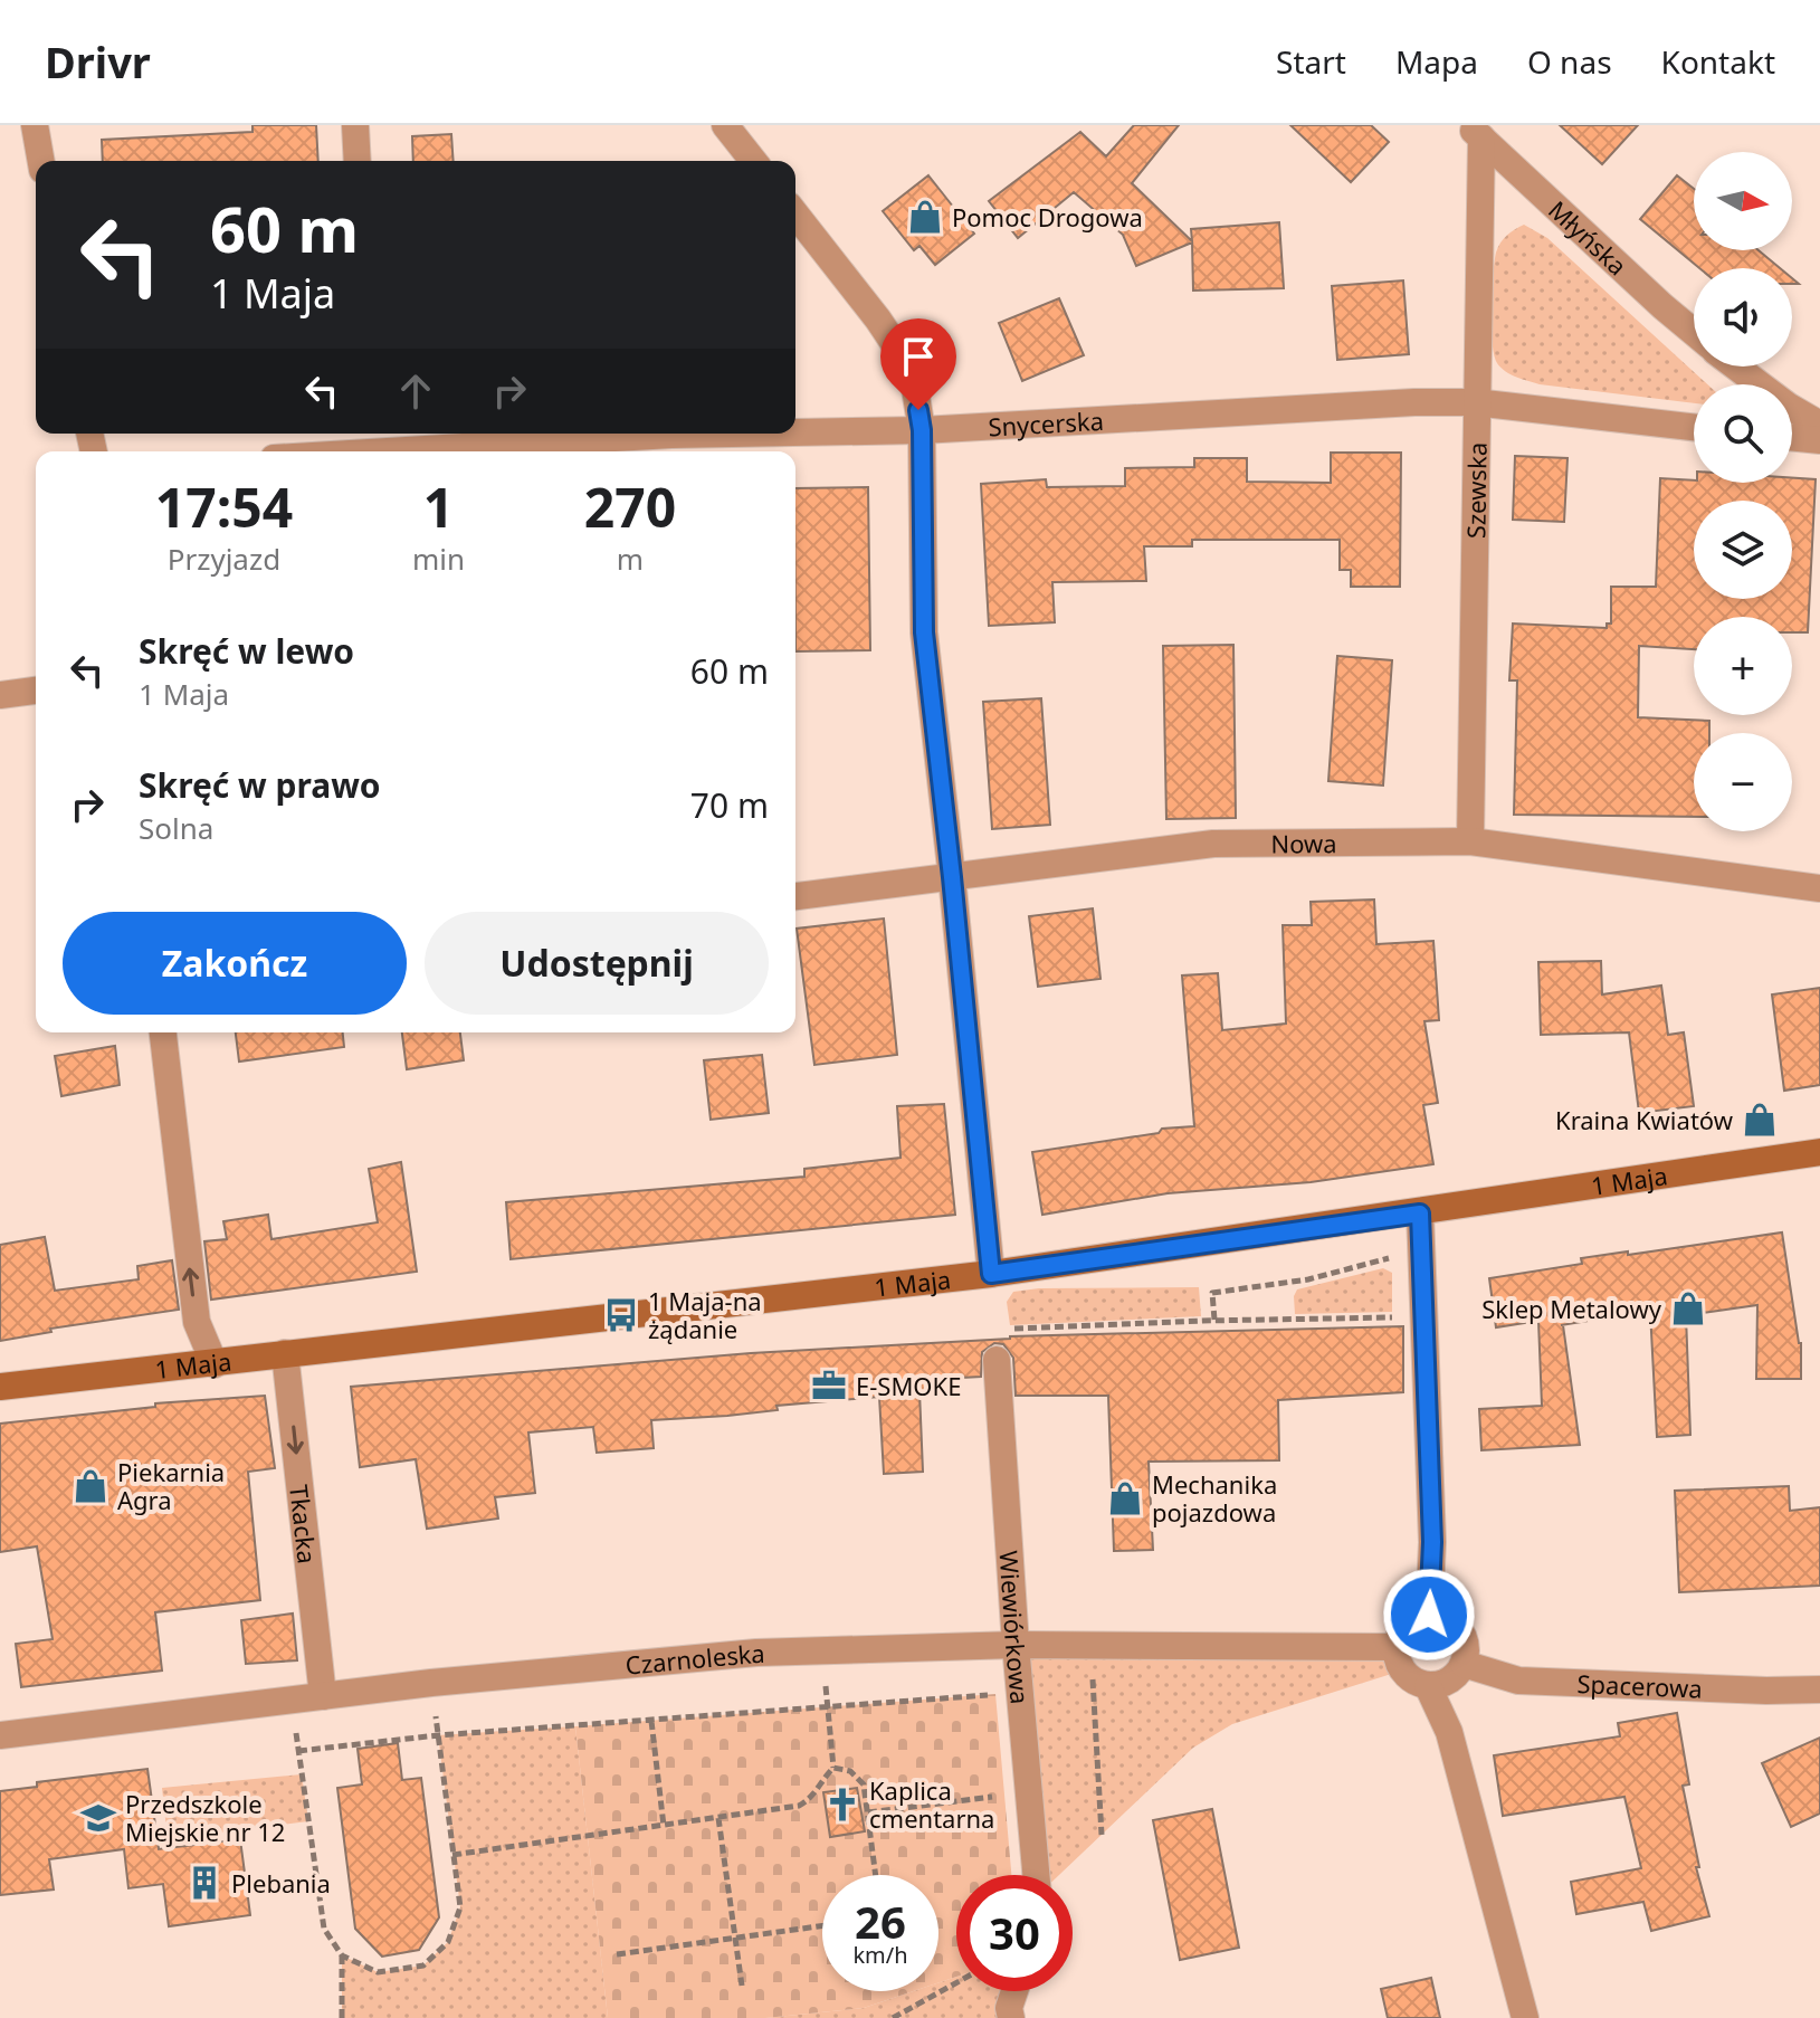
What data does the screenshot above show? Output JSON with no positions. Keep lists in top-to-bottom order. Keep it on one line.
{"streets":{"street":["Młyńska","Snycerska","Szewska","Nowa","1 Maja","Tkacka","Wiewiórkowa","Czarnoleska","Spacerowa"]},"crossings":[["Młyńska","Szewska"],["Snycerska","Szewska"],["Szewska","Nowa"],["1 Maja","Tkacka"],["Tkacka","Czarnoleska"],["Wiewiórkowa","Czarnoleska"],["Czarnoleska","Spacerowa"]],"one_way":["Tkacka"],"places":{"shop":["Pomoc Drogowa","Kraina Kwiatów","Sklep Metalowy","Piekarnia Agra","Mechanika pojazdowa"],"bus stop":["1 Maja-na żądanie"],"office":["E-SMOKE"],"church":["Kaplica cmentarna"],"school or university":["Przedszkole Miejskie nr 12"],"building":["Plebania"]},"north":"right","page":{"header":"Drivr","nav":["Start","Mapa","O nas","Kontakt"],"map_buttons":["+","−"],"turn":["60 m","1 Maja"],"eta":["17:54","Przyjazd","1","min","270","m"],"list":[{"name":"Skręć w lewo","note":"1 Maja","value":"60 m"},{"name":"Skręć w prawo","note":"Solna","value":"70 m"}],"buttons":["Zakończ","Udostępnij"],"speed":"26 km/h","limit":"30"}}
